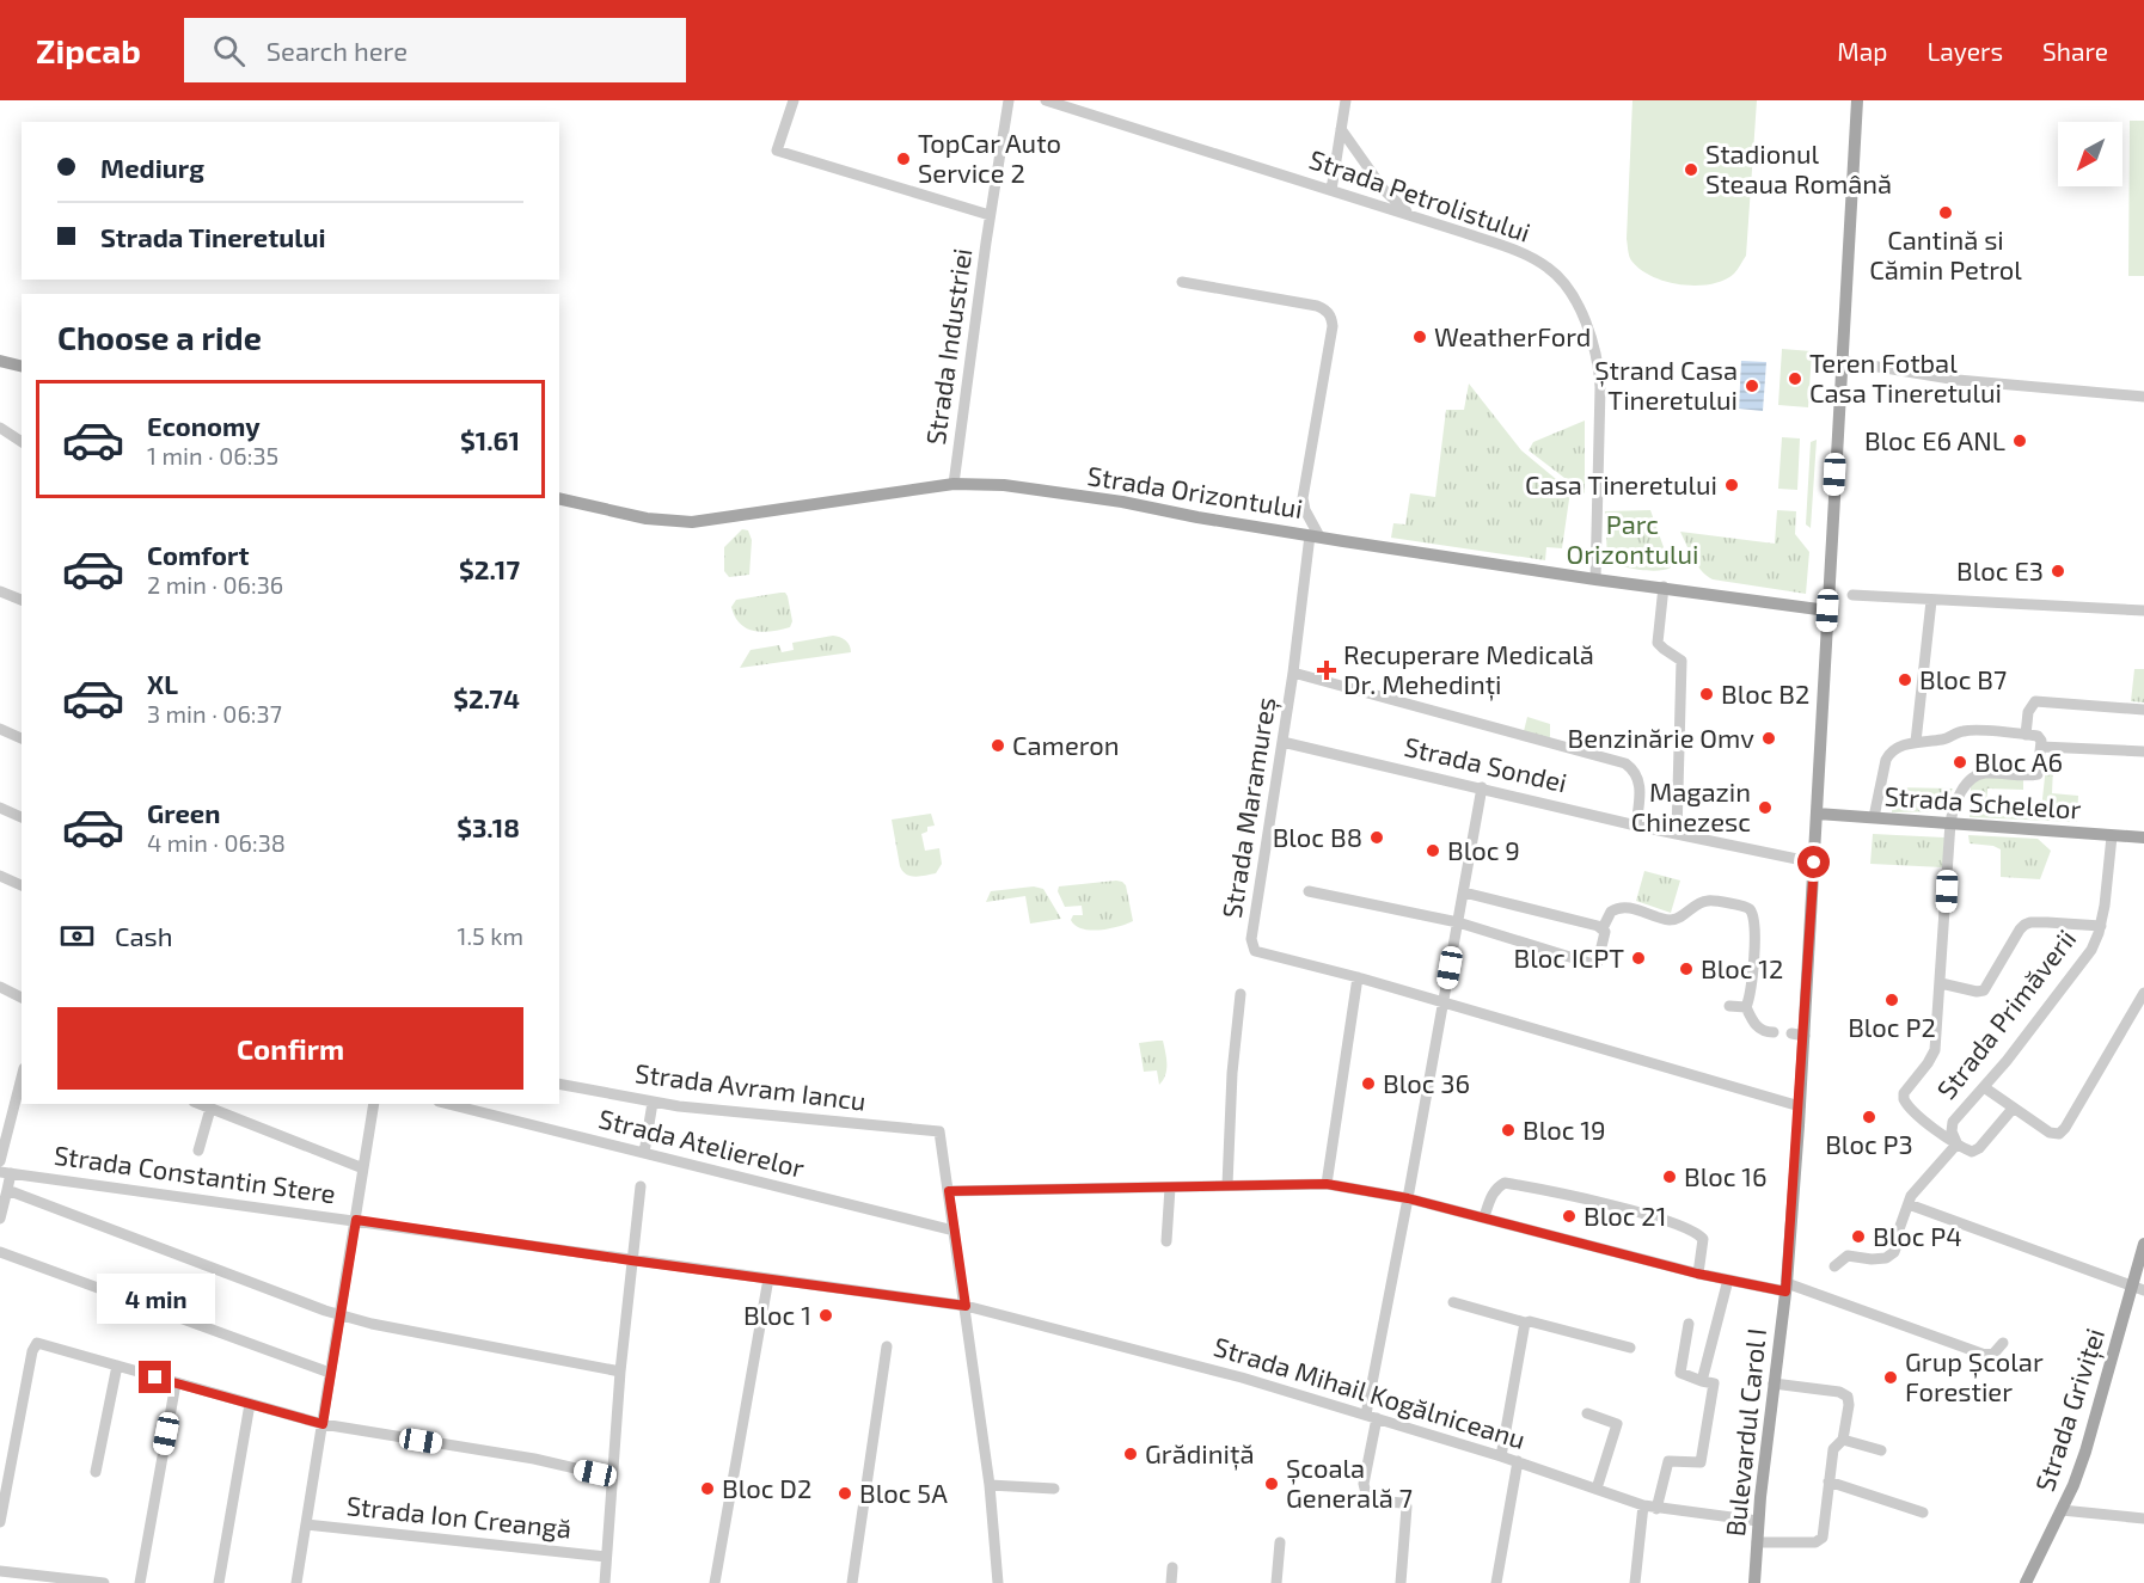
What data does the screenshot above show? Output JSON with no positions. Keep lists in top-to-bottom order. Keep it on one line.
{"streets":{"main road":["Strada Orizontului","Strada Schelelor","Strada Griviței","Bulevardul Carol I"],"street":["Strada Petrolistului","Strada Industriei","Strada Sondei","Strada Maramureș","Strada Primăverii","Strada Avram Iancu","Strada Atelierelor","Strada Constantin Stere","Strada Mihail Kogălniceanu","Strada Ion Creangă"]},"crossings":[["Strada Petrolistului","Strada Orizontului"],["Strada Industriei","Strada Orizontului"],["Strada Orizontului","Strada Maramureș"],["Strada Orizontului","Bulevardul Carol I"],["Strada Sondei","Strada Maramureș"],["Strada Sondei","Bulevardul Carol I"],["Strada Schelelor","Strada Primăverii"],["Strada Schelelor","Bulevardul Carol I"],["Strada Maramureș","Bulevardul Carol I"],["Strada Constantin Stere","Strada Mihail Kogălniceanu"],["Strada Mihail Kogălniceanu","Bulevardul Carol I"]],"parks":["Parc Orizontului"],"places":{"other":["TopCar Auto Service 2","Stadionul Steaua Română","Cantină si Cămin Petrol","WeatherFord","Teren Fotbal Casa Tineretului","Ștrand Casa Tineretului","Bloc E6 ANL","Casa Tineretului","Bloc E3","Bloc B7","Bloc B2","Benzinărie Omv","Cameron","Bloc A6","Magazin Chinezesc","Bloc B8","Bloc 9","Bloc ICPT","Bloc 12","Bloc P2","Bloc 36","Bloc P3","Bloc 19","Bloc 16","Bloc 21","Bloc P4","Bloc 1","Grup Școlar Forestier","Grădiniță","Școala Generală 7","Bloc D2","Bloc 5A"],"health":["Recuperare Medicală Dr. Mehedinți"]},"north":"bottom left","page":{"header":"Zipcab","search":"Search here","nav":["Map","Layers","Share"],"banner":["Mediurg","Strada Tineretului"],"heading":"Choose a ride","list":[{"name":"Economy","note":"1 min · 06:35","value":"$1.61"},{"name":"Comfort","note":"2 min · 06:36","value":"$2.17"},{"name":"XL","note":"3 min · 06:37","value":"$2.74"},{"name":"Green","note":"4 min · 06:38","value":"$3.18"}],"pay":["Cash","1.5 km"],"buttons":"Confirm","bubble":"4 min"}}
